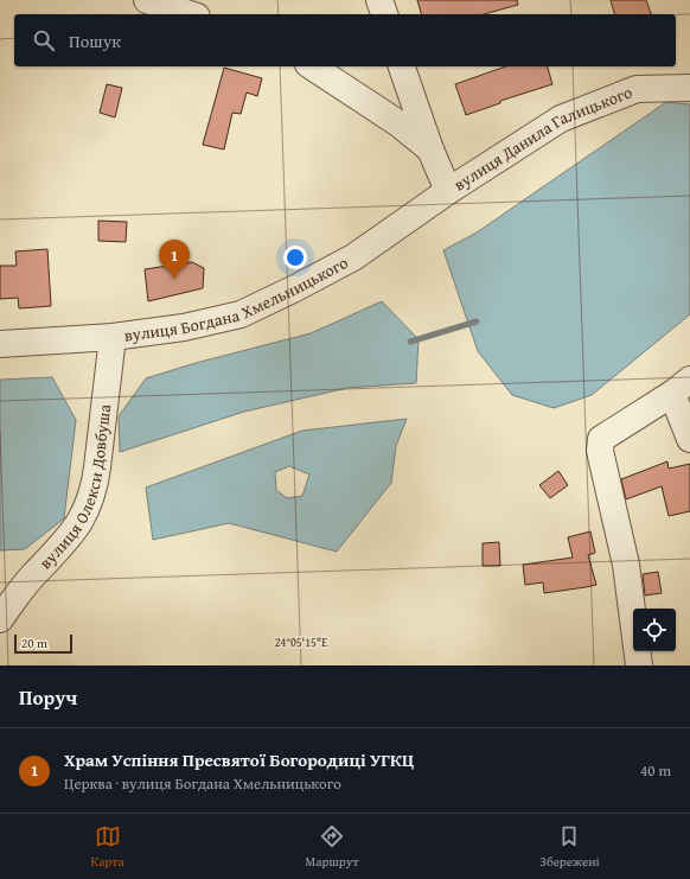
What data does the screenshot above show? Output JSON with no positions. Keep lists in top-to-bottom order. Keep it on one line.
{"streets":{"street":["вулиця Данила Галицького","вулиця Богдана Хмельницького","вулиця Олекси Довбуша"]},"crossings":[["вулиця Данила Галицького","вулиця Богдана Хмельницького"],["вулиця Богдана Хмельницького","вулиця Олекси Довбуша"]],"scale_bar":"20 m","page":{"search":"Пошук","pins":"1","scale":"20 m","heading":"Поруч","list":[{"mark":"1","name":"Храм Успіння Пресвятої Богородиці УГКЦ","note":"Церква · вулиця Богдана Хмельницького","value":"40 m"}],"nav":["Карта","Маршрут","Збережені"]},"coordinates":["24°05'15\"E"]}
